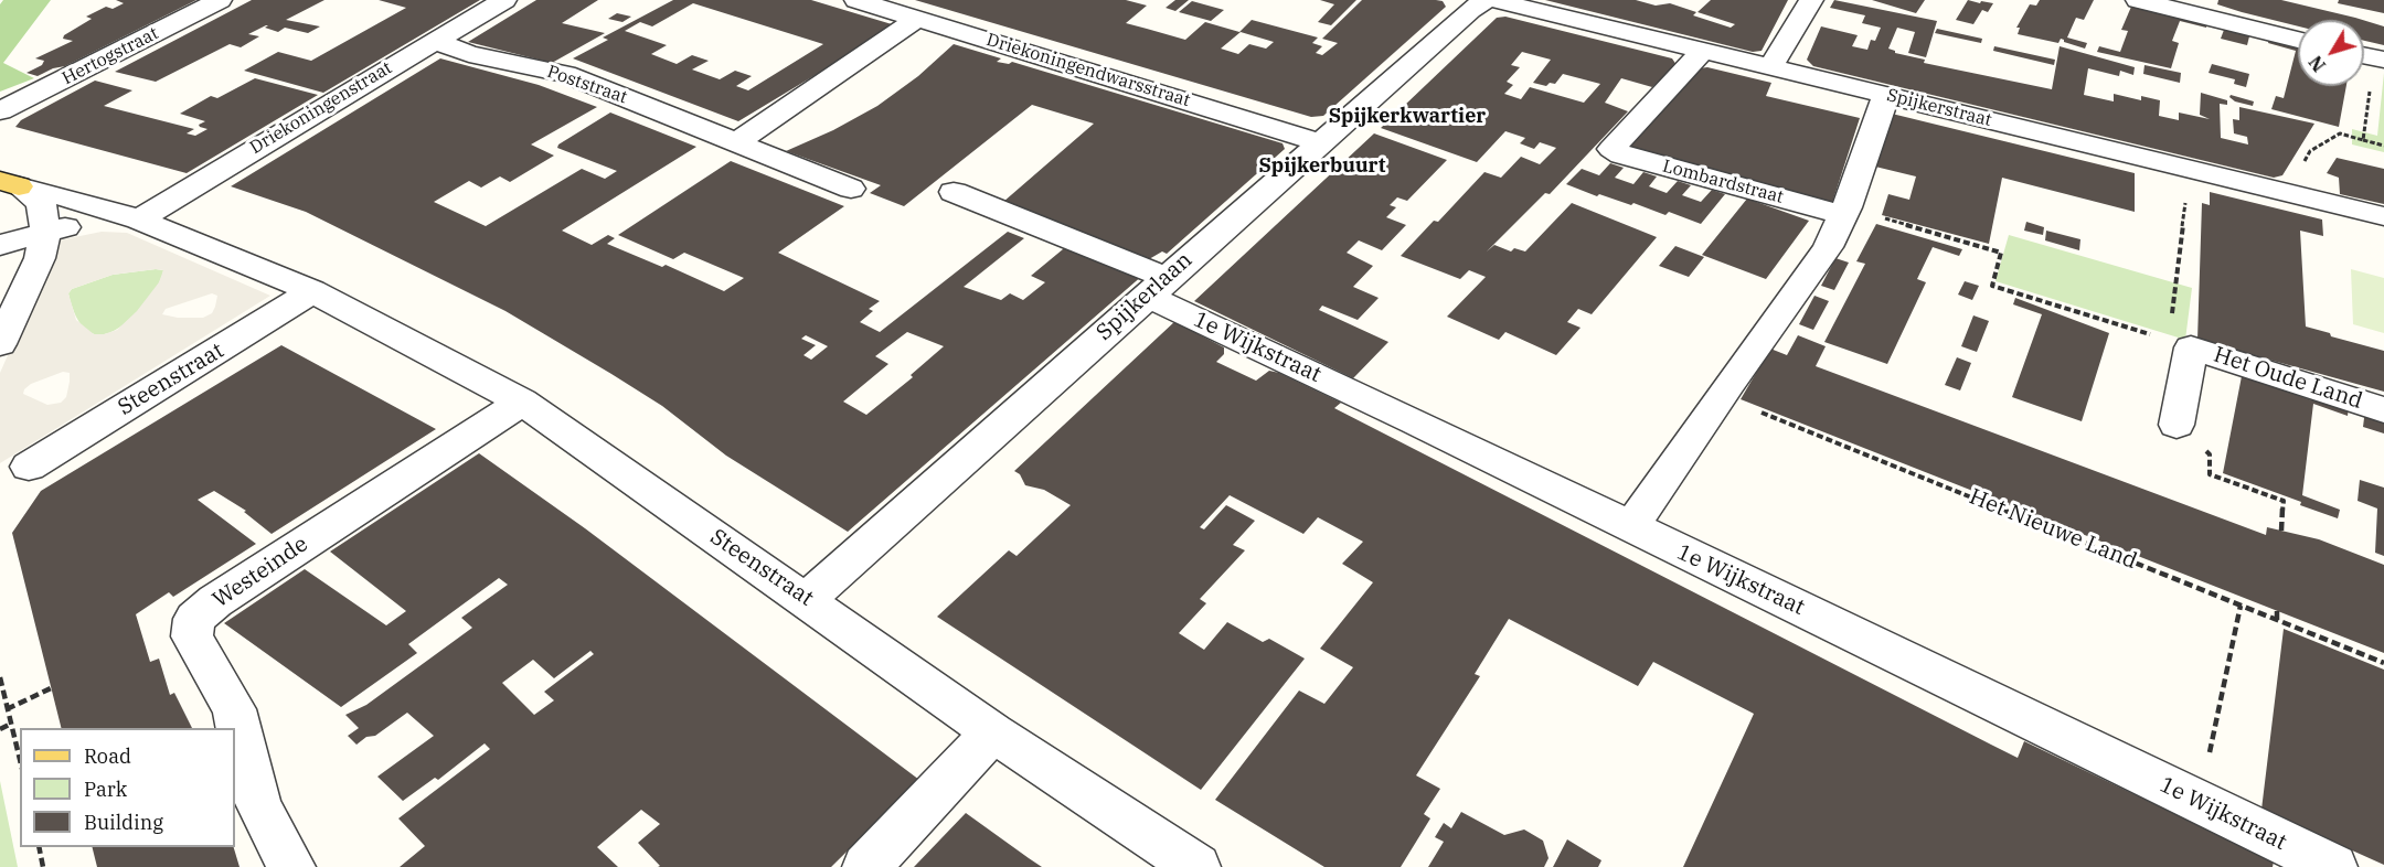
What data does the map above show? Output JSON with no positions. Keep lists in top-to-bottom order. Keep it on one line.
{"streets":{"street":["Hertogstraat","Driekoningendwarsstraat","Poststraat","Driekoningenstraat","Spijkerstraat","Lombardstraat","Spijkerlaan","1e Wijkstraat","Het Oude Land","Steenstraat","Westeinde"],"path":["Het Nieuwe Land"]},"crossings":[["Driekoningendwarsstraat","Spijkerlaan"],["Poststraat","Driekoningenstraat"],["Driekoningenstraat","Steenstraat"],["Spijkerstraat","Lombardstraat"],["Spijkerlaan","1e Wijkstraat"],["Spijkerlaan","Steenstraat"],["Steenstraat","Westeinde"]],"districts":["Spijkerkwartier","Spijkerbuurt"],"legend":["Road","Park","Building"],"north":"bottom left"}
